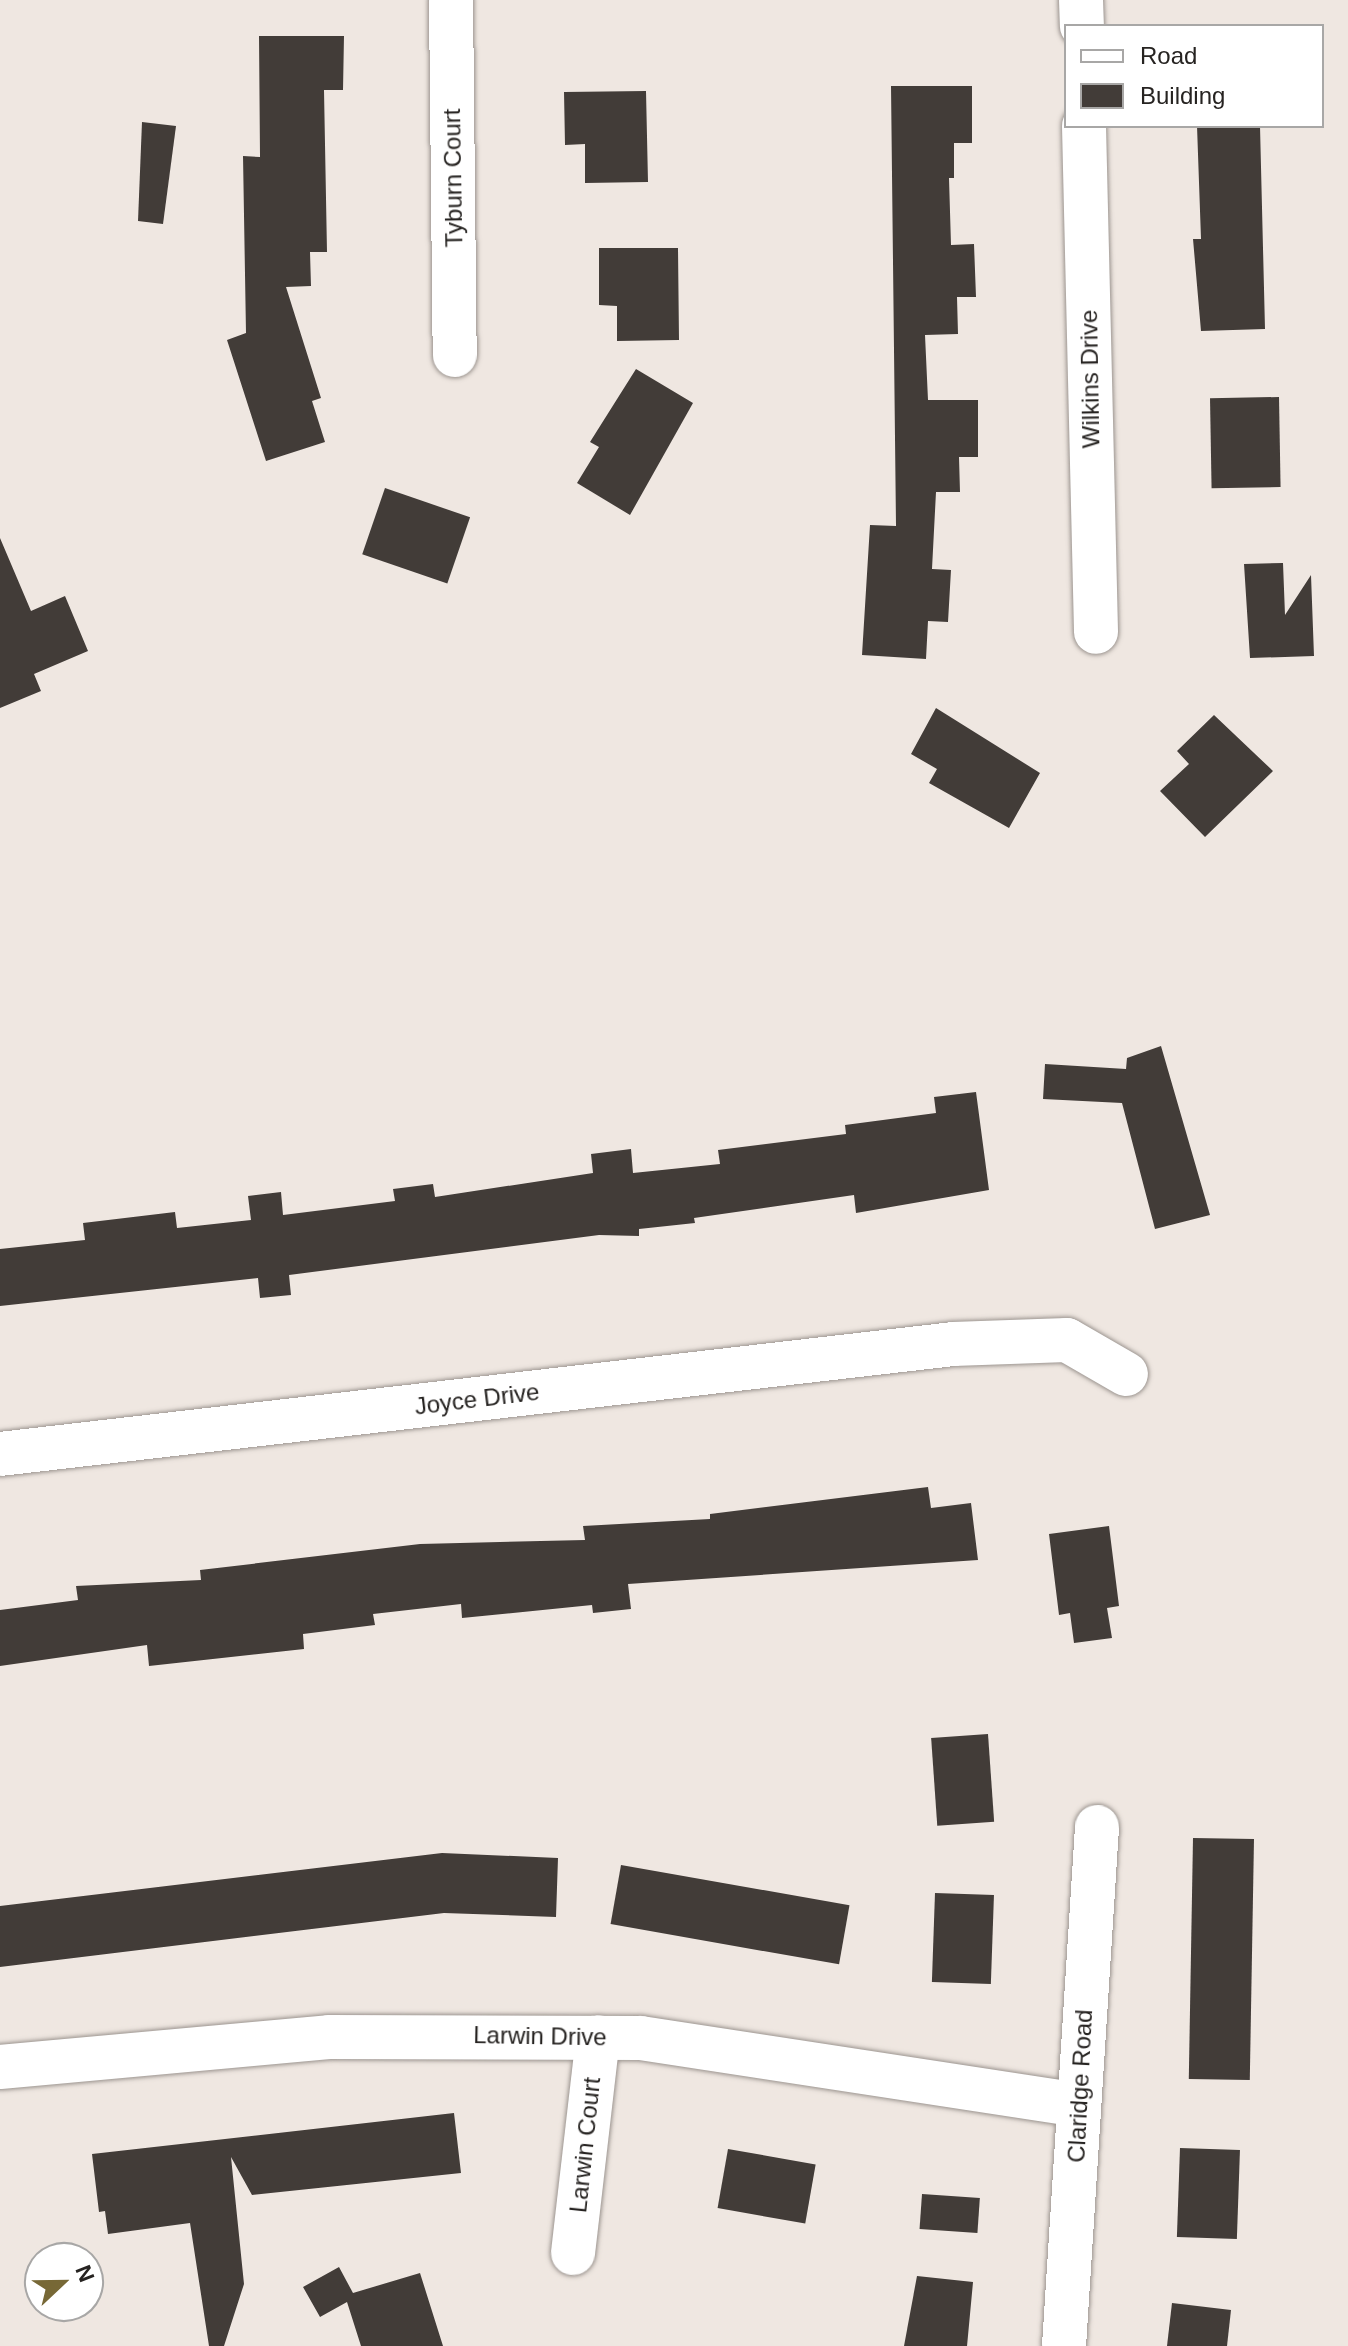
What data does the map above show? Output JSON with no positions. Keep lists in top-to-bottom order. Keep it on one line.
{"streets":{"street":["Tyburn Court","Wilkins Drive","Joyce Drive","Larwin Drive","Claridge Road","Larwin Court"]},"crossings":[["Larwin Drive","Claridge Road"],["Larwin Drive","Larwin Court"]],"legend":["Road","Building"],"north":"right"}
